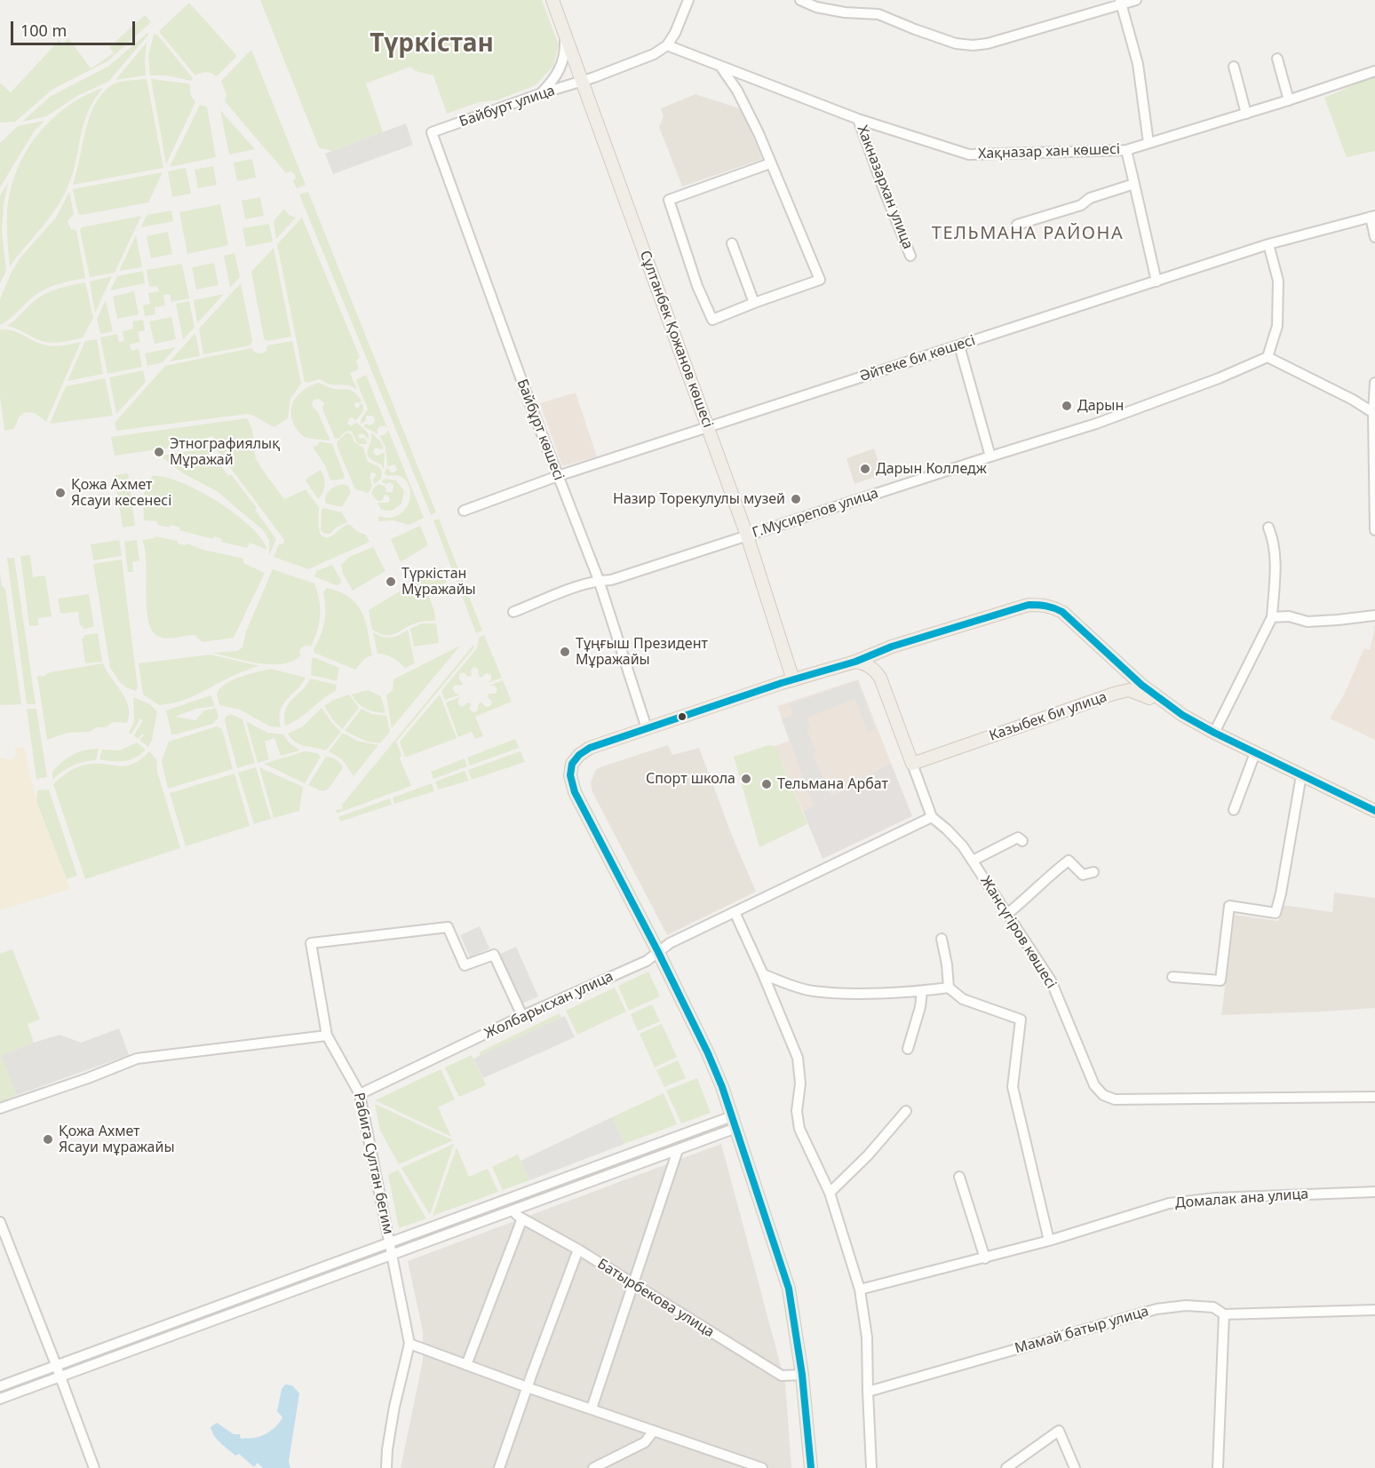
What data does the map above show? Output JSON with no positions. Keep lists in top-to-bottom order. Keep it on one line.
{"streets":{"main road":["Сұлтанбек Қожанов көшесі","Казыбек би улица"],"street":["Байбурт улица","Хақназар хан көшесі","Хакназархан улица","Әйтеке би көшесі","Байбұрт көшесі","Г.Мусирепов улица","Жансүгіров көшесі","Жолбарысхан улица","Рабига Султан бегим","Домалак ана улица","Батырбекова улица","Мамай батыр улица"]},"crossings":[["Байбурт улица","Хақназар хан көшесі"],["Байбурт улица","Сұлтанбек Қожанов көшесі"],["Байбурт улица","Байбұрт көшесі"],["Хақназар хан көшесі","Хакназархан улица"],["Сұлтанбек Қожанов көшесі","Әйтеке би көшесі"],["Сұлтанбек Қожанов көшесі","Г.Мусирепов улица"],["Әйтеке би көшесі","Байбұрт көшесі"],["Байбұрт көшесі","Г.Мусирепов улица"],["Казыбек би улица","Жансүгіров көшесі"],["Жансүгіров көшесі","Жолбарысхан улица"],["Жолбарысхан улица","Рабига Султан бегим"]],"districts":["Түркістан","ТЕЛЬМАНА РАЙОНА"],"places":["Дарын","Этнографиялық Мұражай","Дарын Колледж","Қожа Ахмет Ясауи кесенесі","Назир Торекулулы музей","Түркістан Мұражайы","Тұңғыш Президент Мұражайы","Спорт школа","Тельмана Арбат","Қожа Ахмет Ясауи мұражайы"],"scale_bar":"100 m"}
